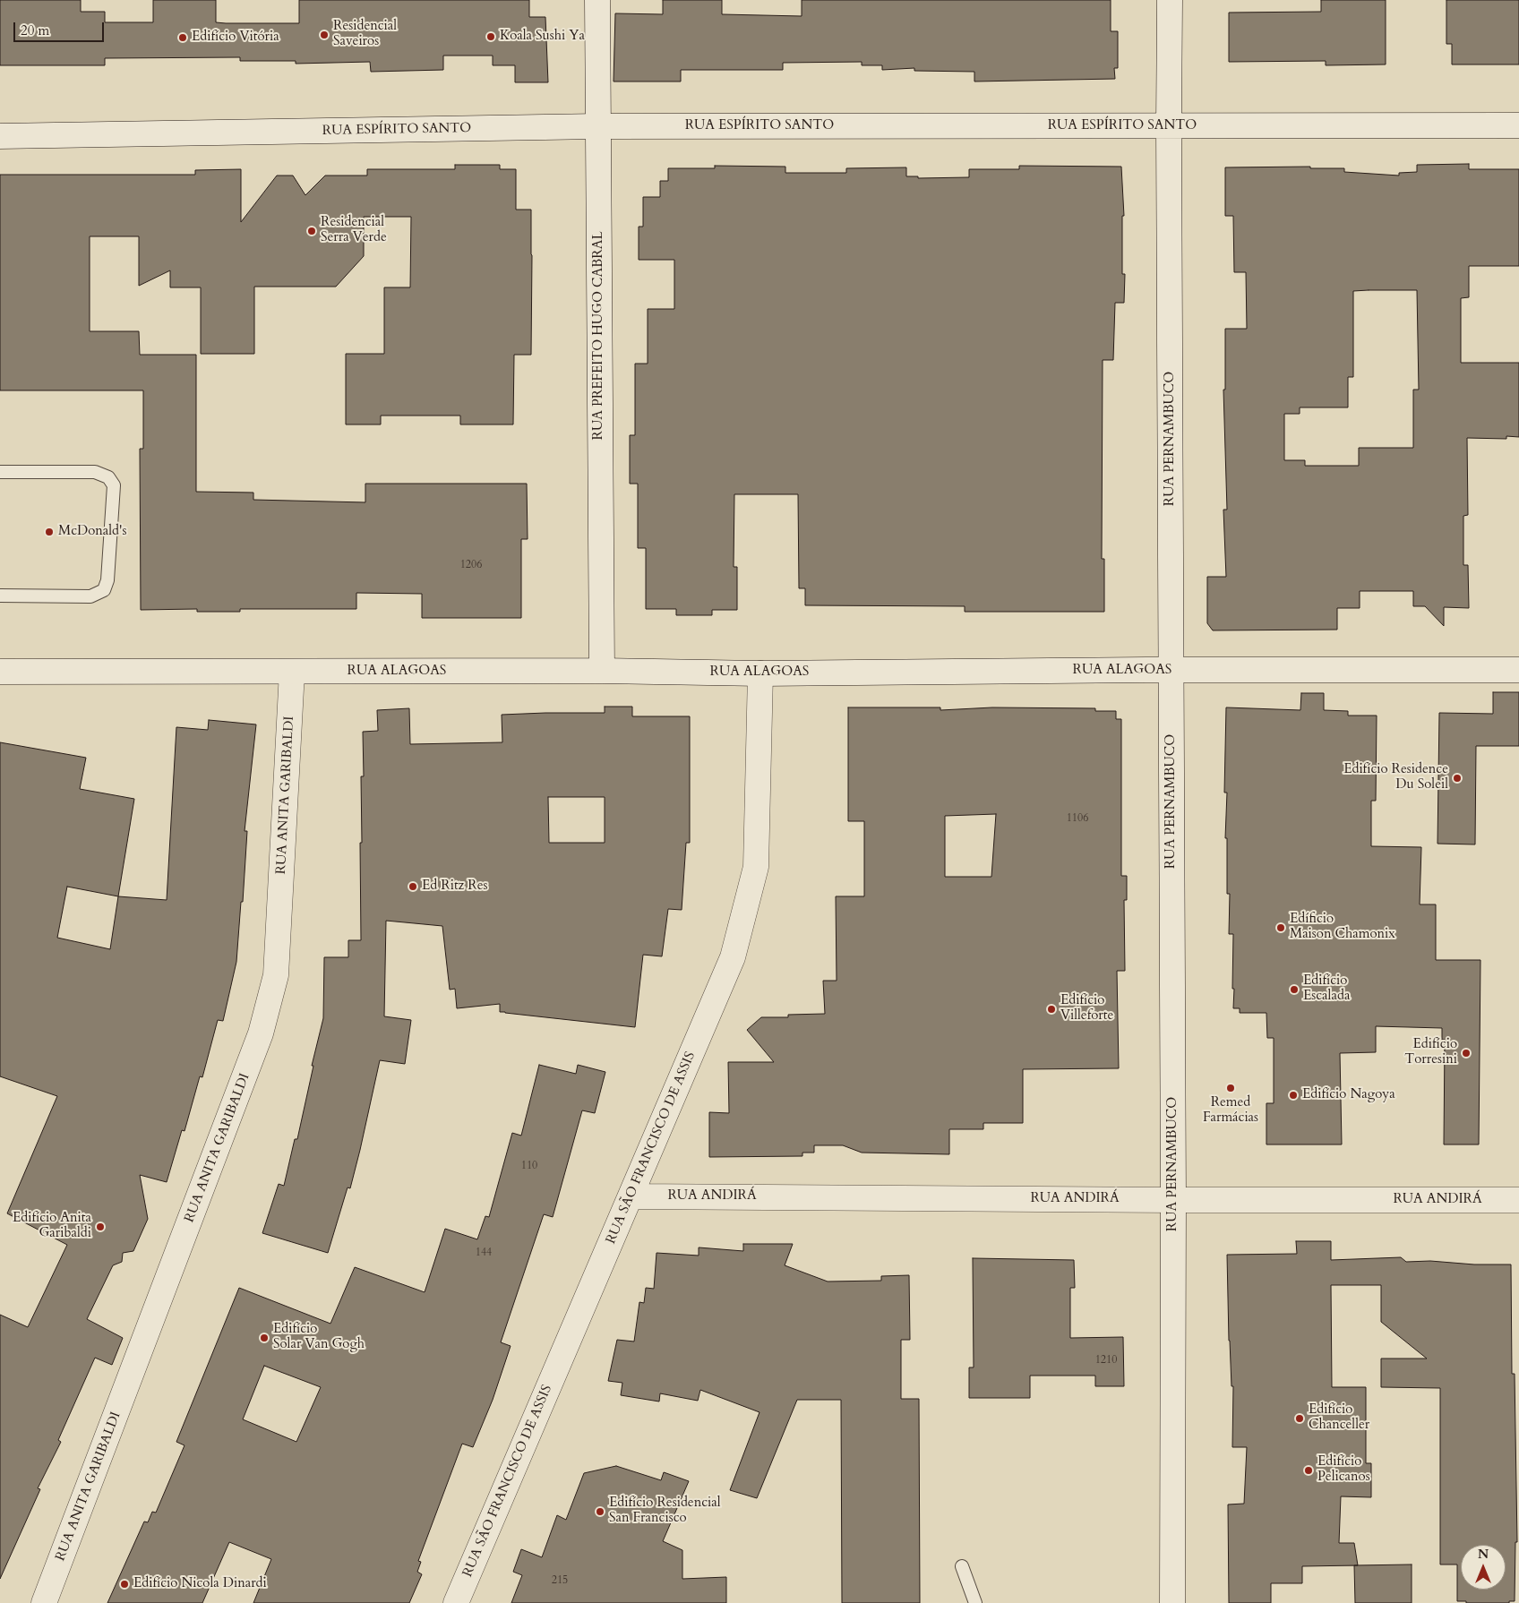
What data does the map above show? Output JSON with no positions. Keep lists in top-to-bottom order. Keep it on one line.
{"streets":{"street":["RUA ESPÍRITO SANTO","RUA PREFEITO HUGO CABRAL","RUA PERNAMBUCO","RUA ALAGOAS","RUA ANITA GARIBALDI","RUA SÃO FRANCISCO DE ASSIS","RUA ANDIRÁ"]},"crossings":[["RUA ESPÍRITO SANTO","RUA PREFEITO HUGO CABRAL"],["RUA ESPÍRITO SANTO","RUA PERNAMBUCO"],["RUA PREFEITO HUGO CABRAL","RUA ALAGOAS"],["RUA PERNAMBUCO","RUA ALAGOAS"],["RUA PERNAMBUCO","RUA ANDIRÁ"],["RUA ALAGOAS","RUA ANITA GARIBALDI"],["RUA ALAGOAS","RUA SÃO FRANCISCO DE ASSIS"],["RUA SÃO FRANCISCO DE ASSIS","RUA ANDIRÁ"]],"places":["Residencial Saveiros","Koala Sushi Ya","Edifício Vitória","Residencial Serra Verde","McDonald's","Edifício Residence Du Soleil","Ed Ritz Res","Edíficio Maison Chamonix","Edifício Escalada","Edifício Villeforte","Edifício Torresini","Remed Farmácias","Edifício Nagoya","Edifício Anita Garibaldi","Edifício Solar Van Gogh","Edifício Chanceller","Edifício Pelicanos","Edifício Residencial San Francisco","Edifício Nicola Dinardi"],"house_numbers":["1206","1106","110","144","1210","215"],"scale_bar":"20 m","north":"top"}
